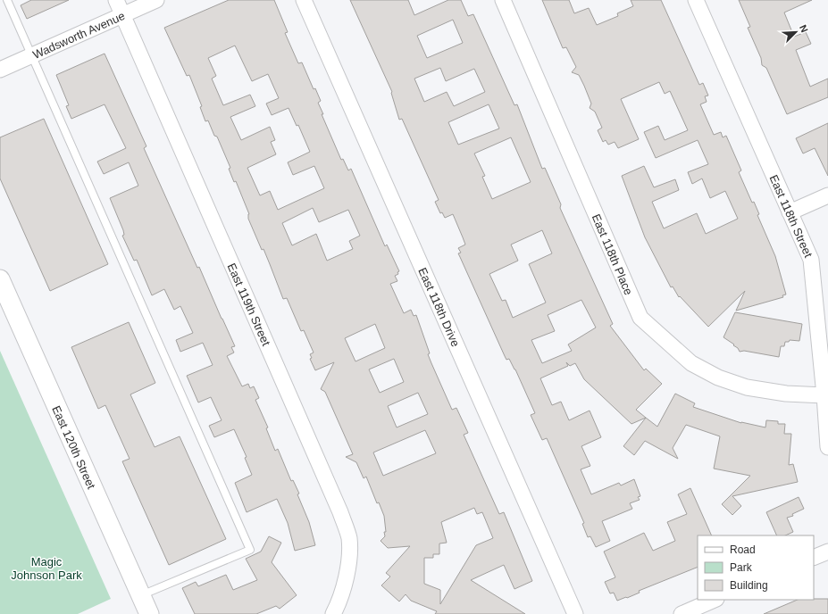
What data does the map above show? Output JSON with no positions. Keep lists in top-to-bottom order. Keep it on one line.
{"streets":{"street":["Wadsworth Avenue","East 118th Street","East 118th Place","East 119th Street","East 118th Drive","East 120th Street"]},"crossings":[["Wadsworth Avenue","East 119th Street"],["East 118th Street","East 118th Place"]],"parks":["Magic Johnson Park"],"legend":["Road","Park","Building"],"north":"top right"}
